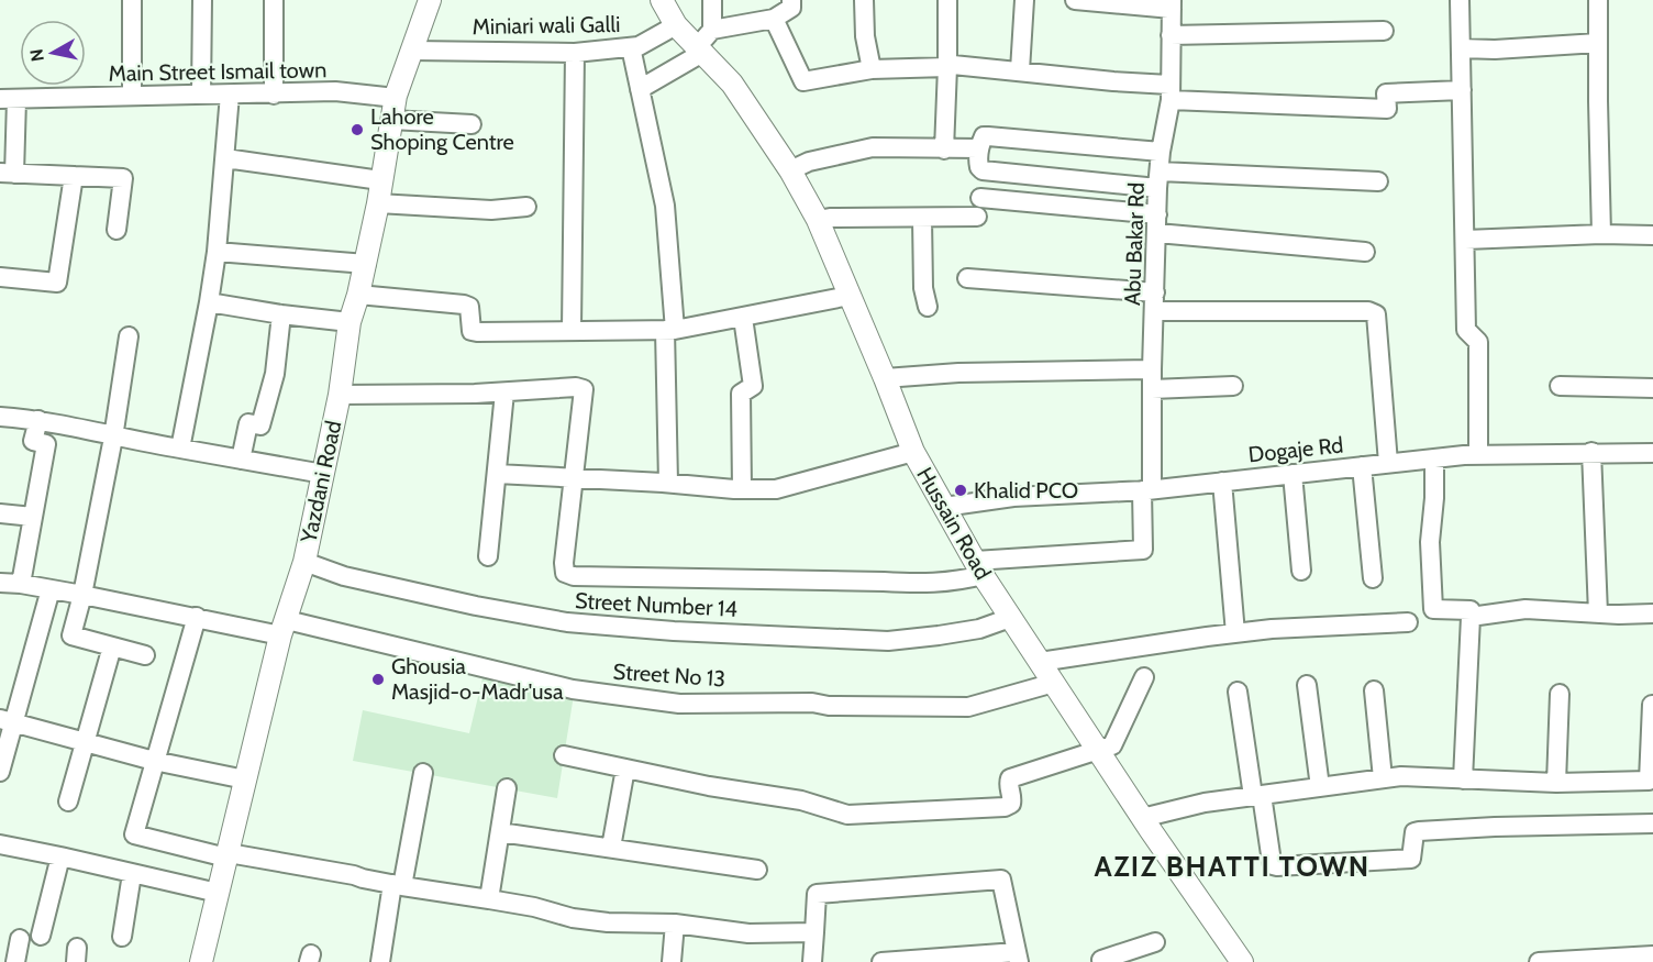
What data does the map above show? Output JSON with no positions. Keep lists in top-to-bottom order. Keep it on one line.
{"streets":{"street":["Miniari wali Galli","Main Street Ismail town","Abu Bakar Rd","Dogaje Rd","Yazdani Road","Hussain Road","Street Number 14","Street No 13"]},"crossings":[["Miniari wali Galli","Yazdani Road"],["Miniari wali Galli","Hussain Road"],["Main Street Ismail town","Yazdani Road"],["Abu Bakar Rd","Dogaje Rd"],["Abu Bakar Rd","Hussain Road"],["Dogaje Rd","Hussain Road"],["Yazdani Road","Street Number 14"],["Yazdani Road","Street No 13"],["Hussain Road","Street Number 14"],["Hussain Road","Street No 13"]],"districts":["AZIZ BHATTI TOWN"],"places":["Lahore Shoping Centre","Khalid PCO","Ghousia Masjid-o-Madr'usa"],"north":"left"}
